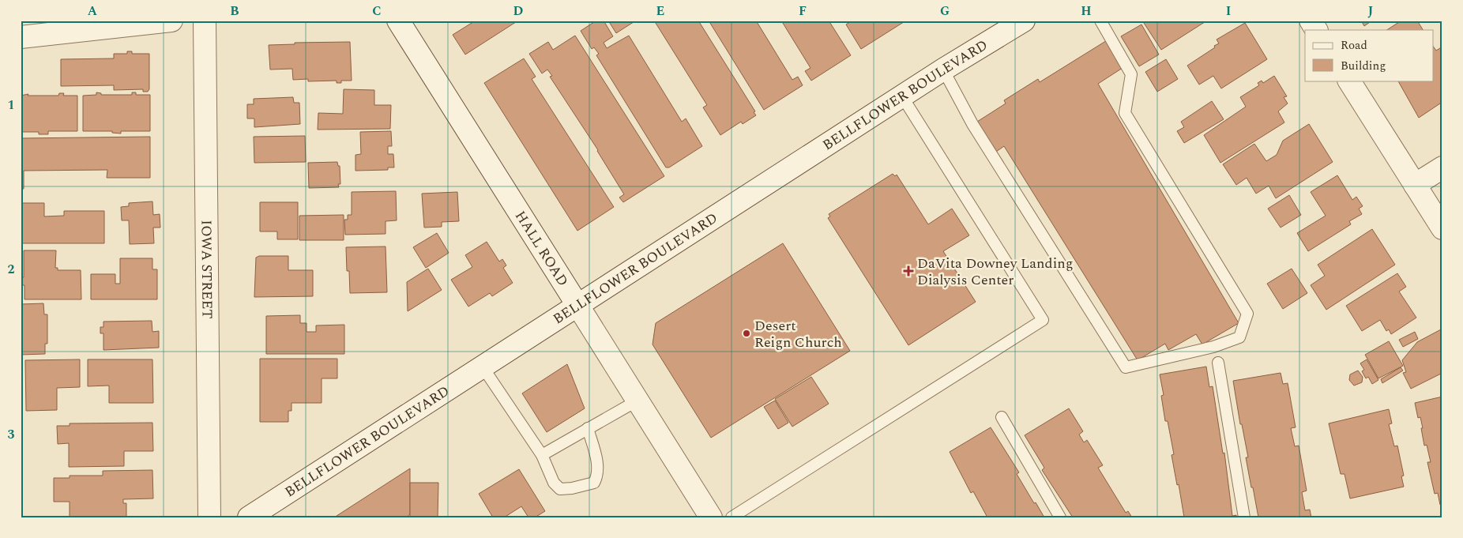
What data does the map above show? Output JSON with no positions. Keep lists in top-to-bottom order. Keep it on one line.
{"streets":{"street":["BELLFLOWER BOULEVARD","HALL ROAD","IOWA STREET"]},"crossings":[["BELLFLOWER BOULEVARD","HALL ROAD"]],"places":{"health":["DaVita Downey Landing Dialysis Center"],"other":["Desert Reign Church"]},"legend":["Road","Building"],"grid":{"columns":["A","B","C","D","E","F","G","H","I","J"],"rows":["1","2","3"]}}
